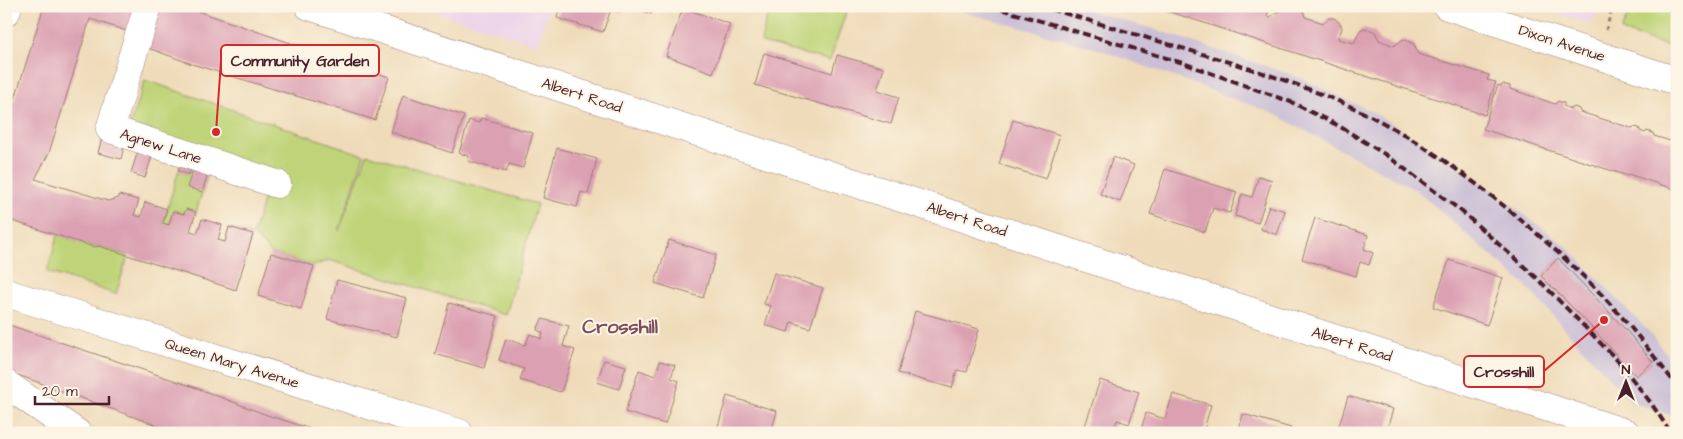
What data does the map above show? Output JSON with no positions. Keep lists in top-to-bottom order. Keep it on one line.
{"streets":{"street":["Dixon Avenue","Albert Road","Agnew Lane","Queen Mary Avenue"]},"districts":["Crosshill"],"places":["Community Garden","Crosshill"],"scale_bar":"20 m","north":"top"}
